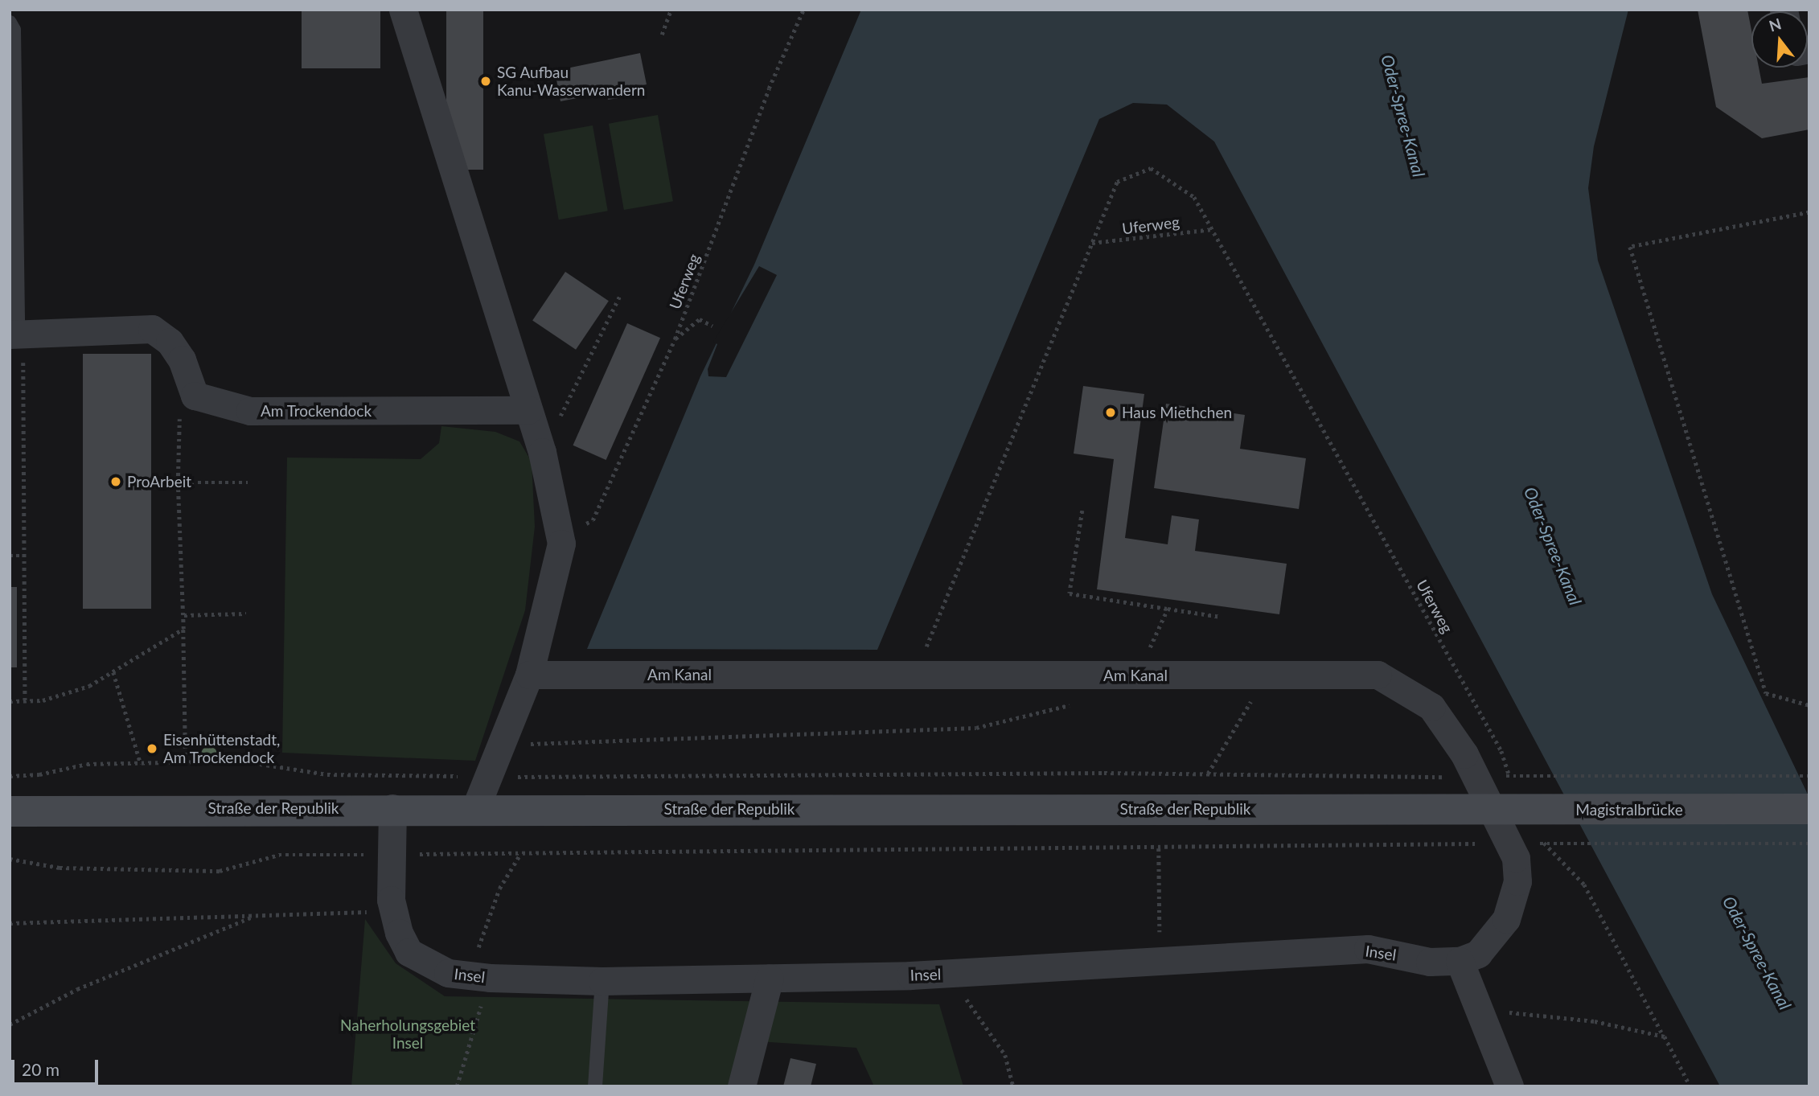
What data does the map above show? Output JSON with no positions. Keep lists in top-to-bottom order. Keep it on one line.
{"streets":{"main road":["Straße der Republik","Magistralbrücke"],"street":["Am Trockendock","Am Kanal","Insel"],"path":["Uferweg"]},"crossings":[["Uferweg","Am Kanal"],["Am Kanal","Insel"],["Straße der Republik","Magistralbrücke"],["Straße der Republik","Insel"]],"water":["Oder-Spree-Kanal"],"parks":["Naherholungsgebiet Insel"],"places":["SG Aufbau Kanu-Wasserwandern","Haus Miethchen","ProArbeit","Eisenhüttenstadt, Am Trockendock"],"scale_bar":"20 m","north":"top"}
